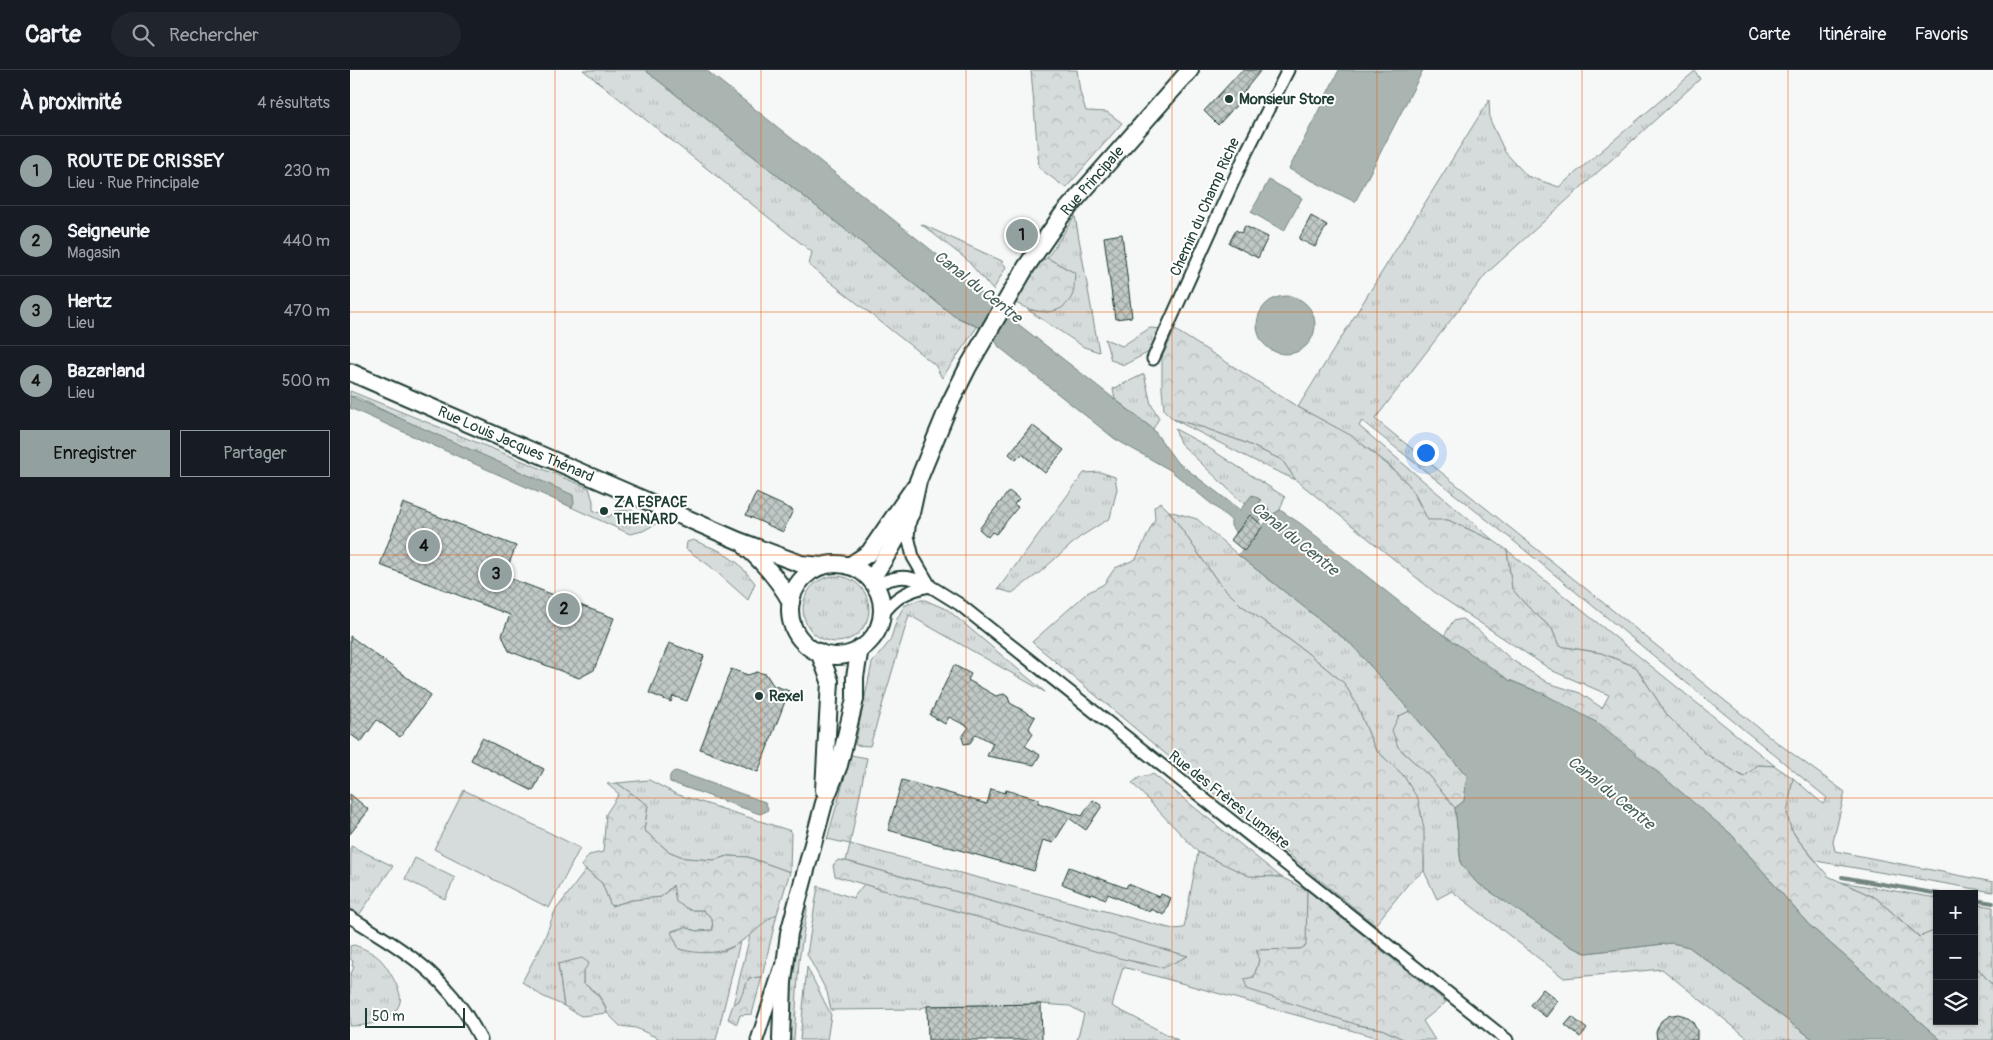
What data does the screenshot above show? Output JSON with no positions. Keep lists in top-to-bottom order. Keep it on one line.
{"streets":{"main road":["Rue Principale","Rue Louis Jacques Thénard"],"street":["Chemin du Champ Riche","Rue des Frères Lumière"]},"crossings":[["Rue Louis Jacques Thénard","Rue des Frères Lumière"]],"water":["Canal du Centre"],"places":["Monsieur Store","ZA ESPACE THENARD","Rexel"],"scale_bar":"50 m","page":{"header":"Carte","search":"Rechercher","nav":["Carte","Itinéraire","Favoris"],"heading":["À proximité","4 résultats"],"list":[{"mark":"1","name":"ROUTE DE CRISSEY","note":"Lieu · Rue Principale","value":"230 m"},{"mark":"2","name":"Seigneurie","note":"Magasin","value":"440 m"},{"mark":"3","name":"Hertz","note":"Lieu","value":"470 m"},{"mark":"4","name":"Bazarland","note":"Lieu","value":"500 m"}],"pins":["1","4","3","2"],"buttons":["Enregistrer","Partager"],"map_buttons":["+","−"],"scale":"50 m"}}
